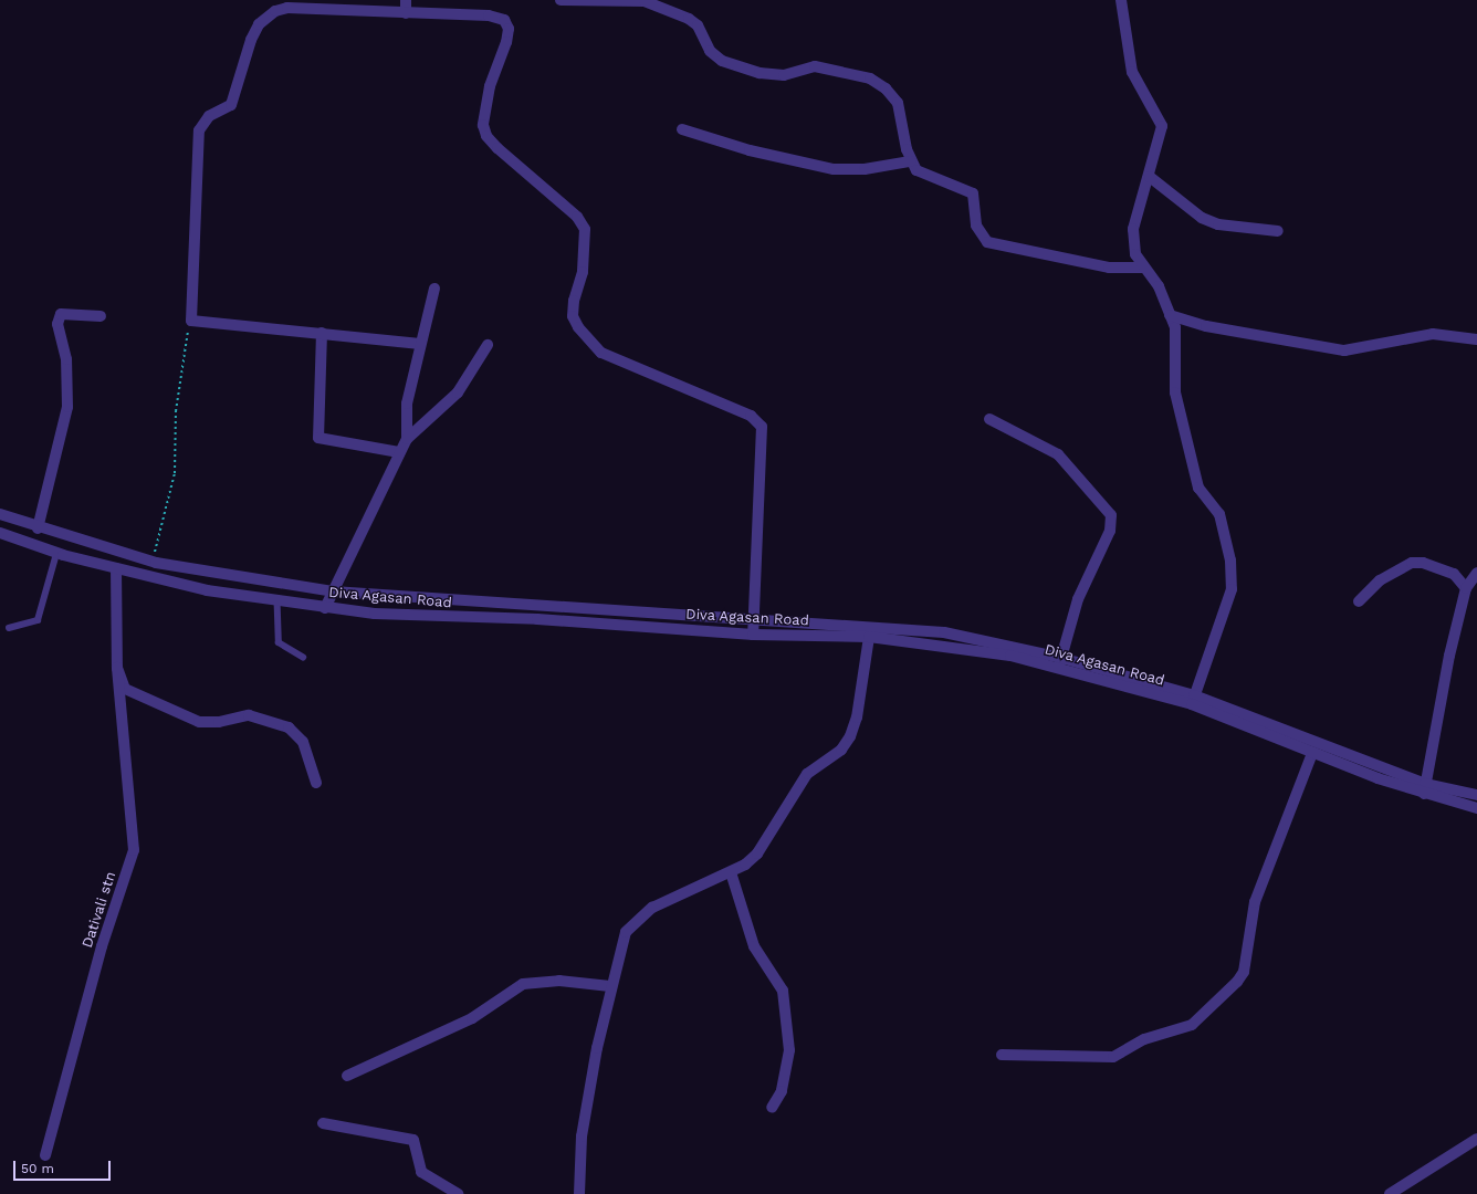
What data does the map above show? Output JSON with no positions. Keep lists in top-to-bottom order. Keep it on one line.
{"streets":{"street":["Diva Agasan Road","Dativali stn"]},"crossings":[["Diva Agasan Road","Dativali stn"]],"scale_bar":"50 m"}
